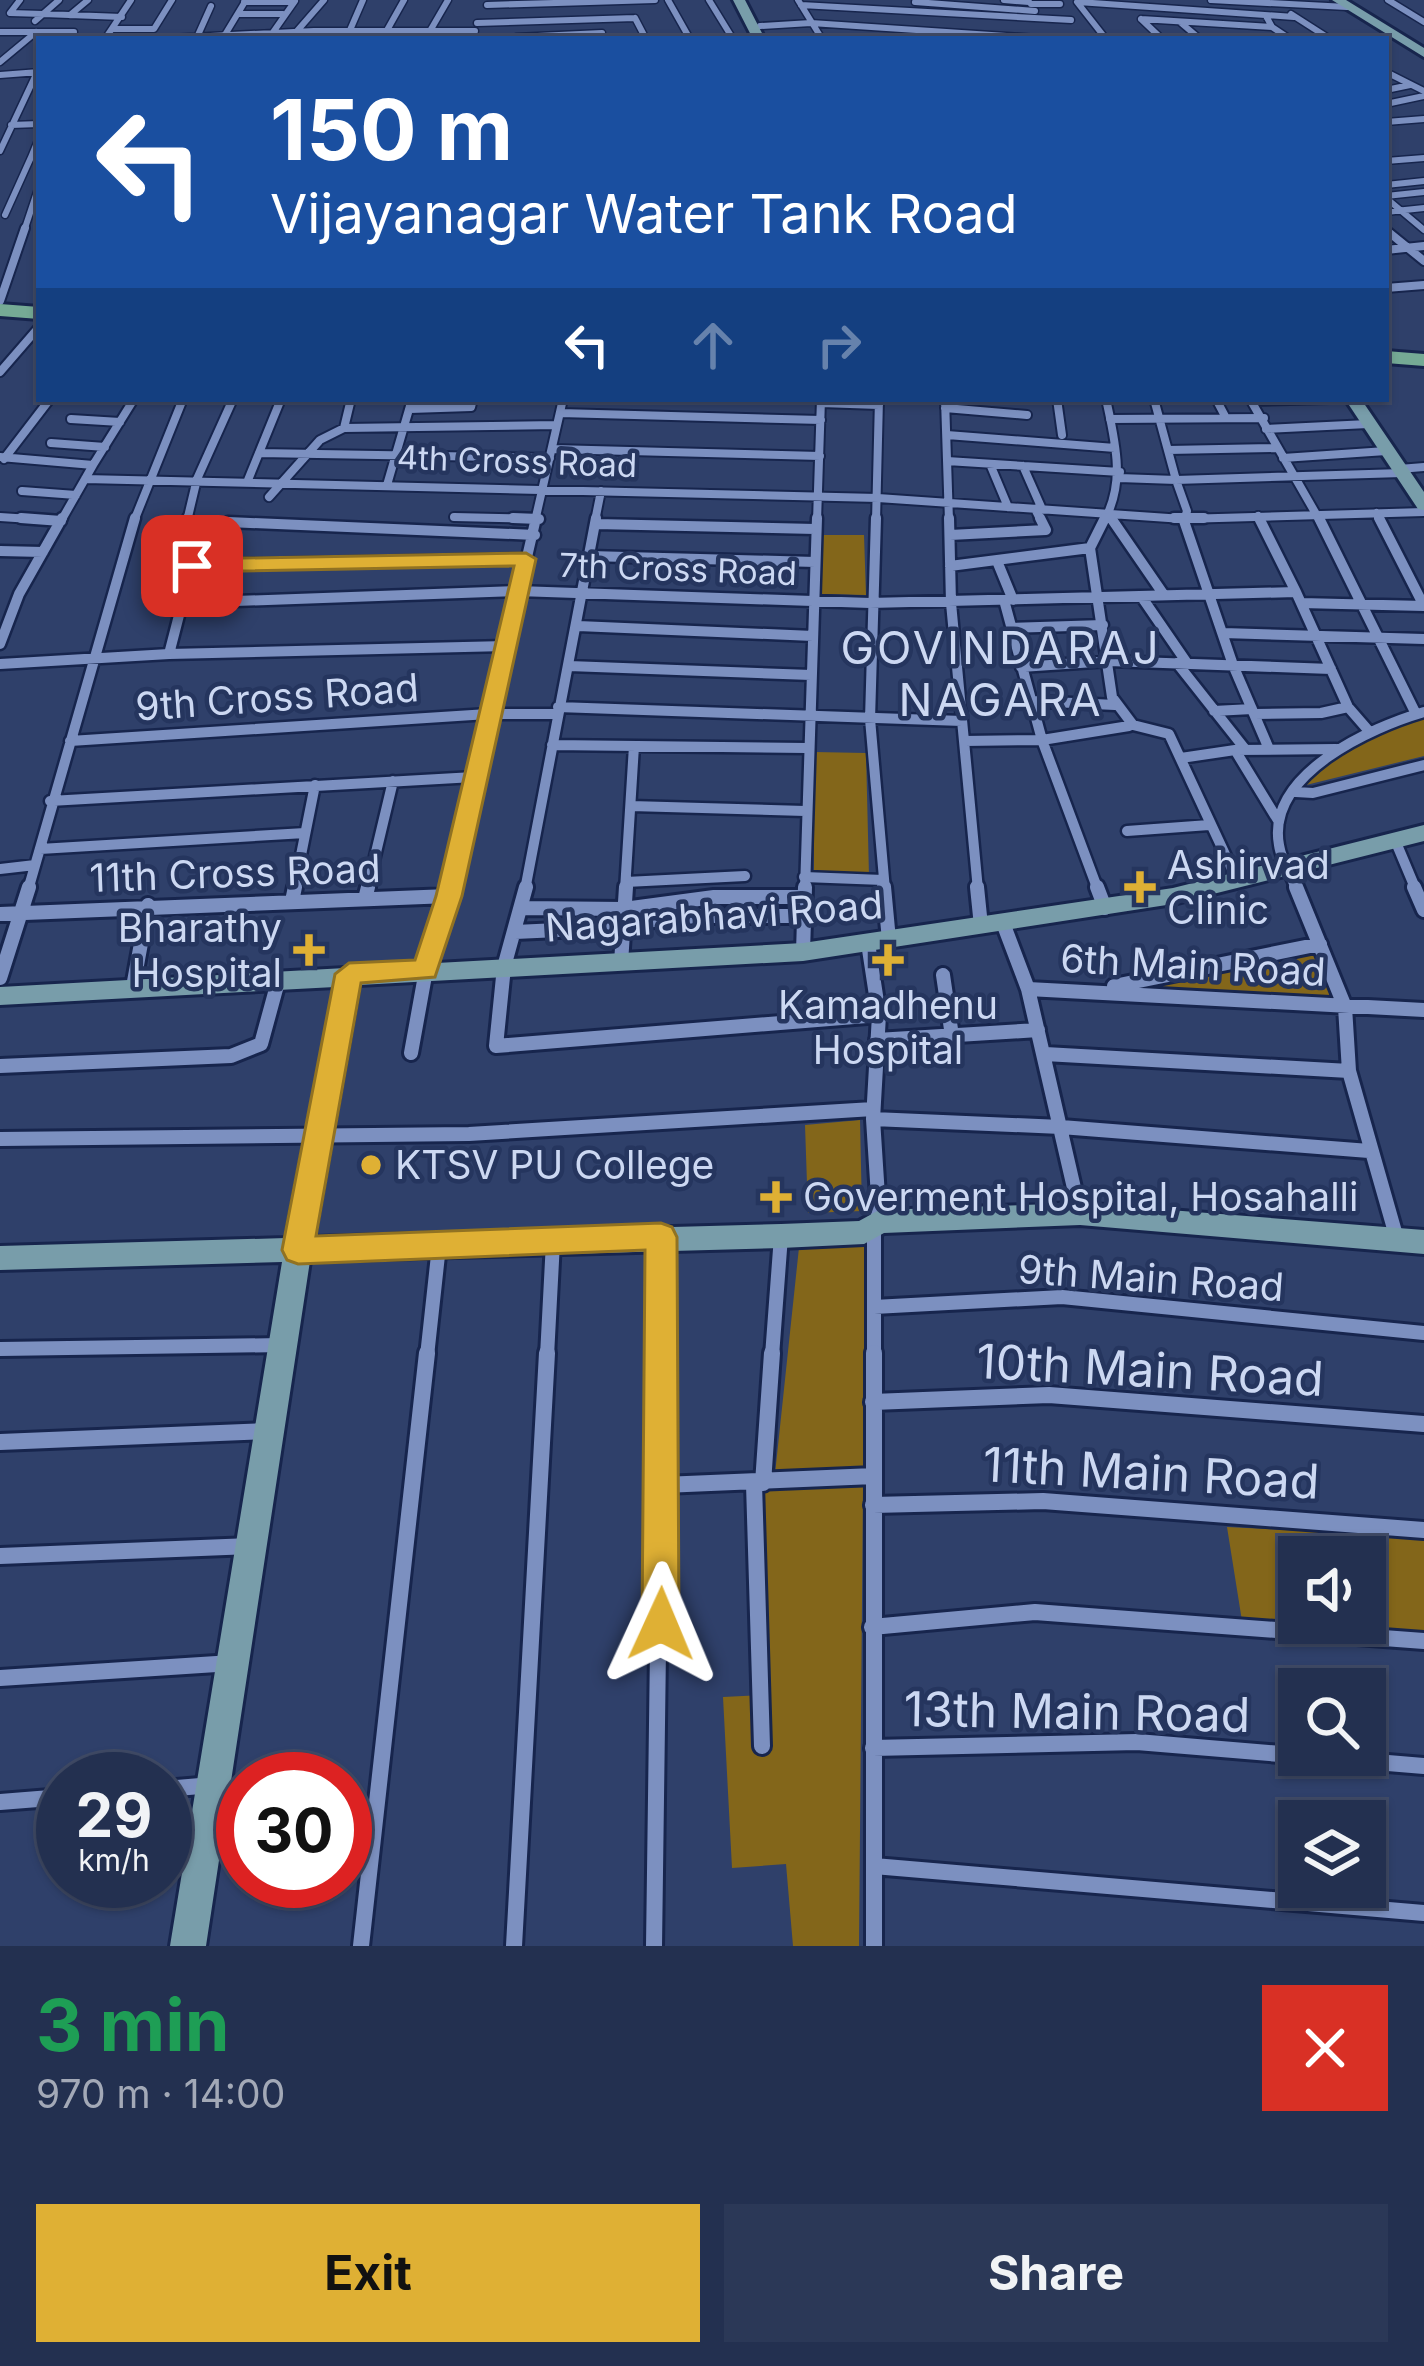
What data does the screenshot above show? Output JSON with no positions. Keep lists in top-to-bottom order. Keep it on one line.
{"streets":{"street":["4th Cross Road","7th Cross Road","9th Cross Road","11th Cross Road","Nagarabhavi Road","6th Main Road","9th Main Road","10th Main Road","11th Main Road","13th Main Road"]},"crossings":[["4th Cross Road","6th Main Road"],["7th Cross Road","6th Main Road"],["Nagarabhavi Road","6th Main Road"]],"districts":["GOVINDARAJ NAGARA"],"places":{"health":["Ashirvad Clinic","Bharathy Hospital","Kamadhenu Hospital","Goverment Hospital, Hosahalli"],"other":["KTSV PU College"]},"page":{"turn":["150 m","Vijayanagar Water Tank Road"],"speed":"29 km/h","limit":"30","heading":["3 min","970 m · 14:00"],"buttons":["Exit","Share"]}}
